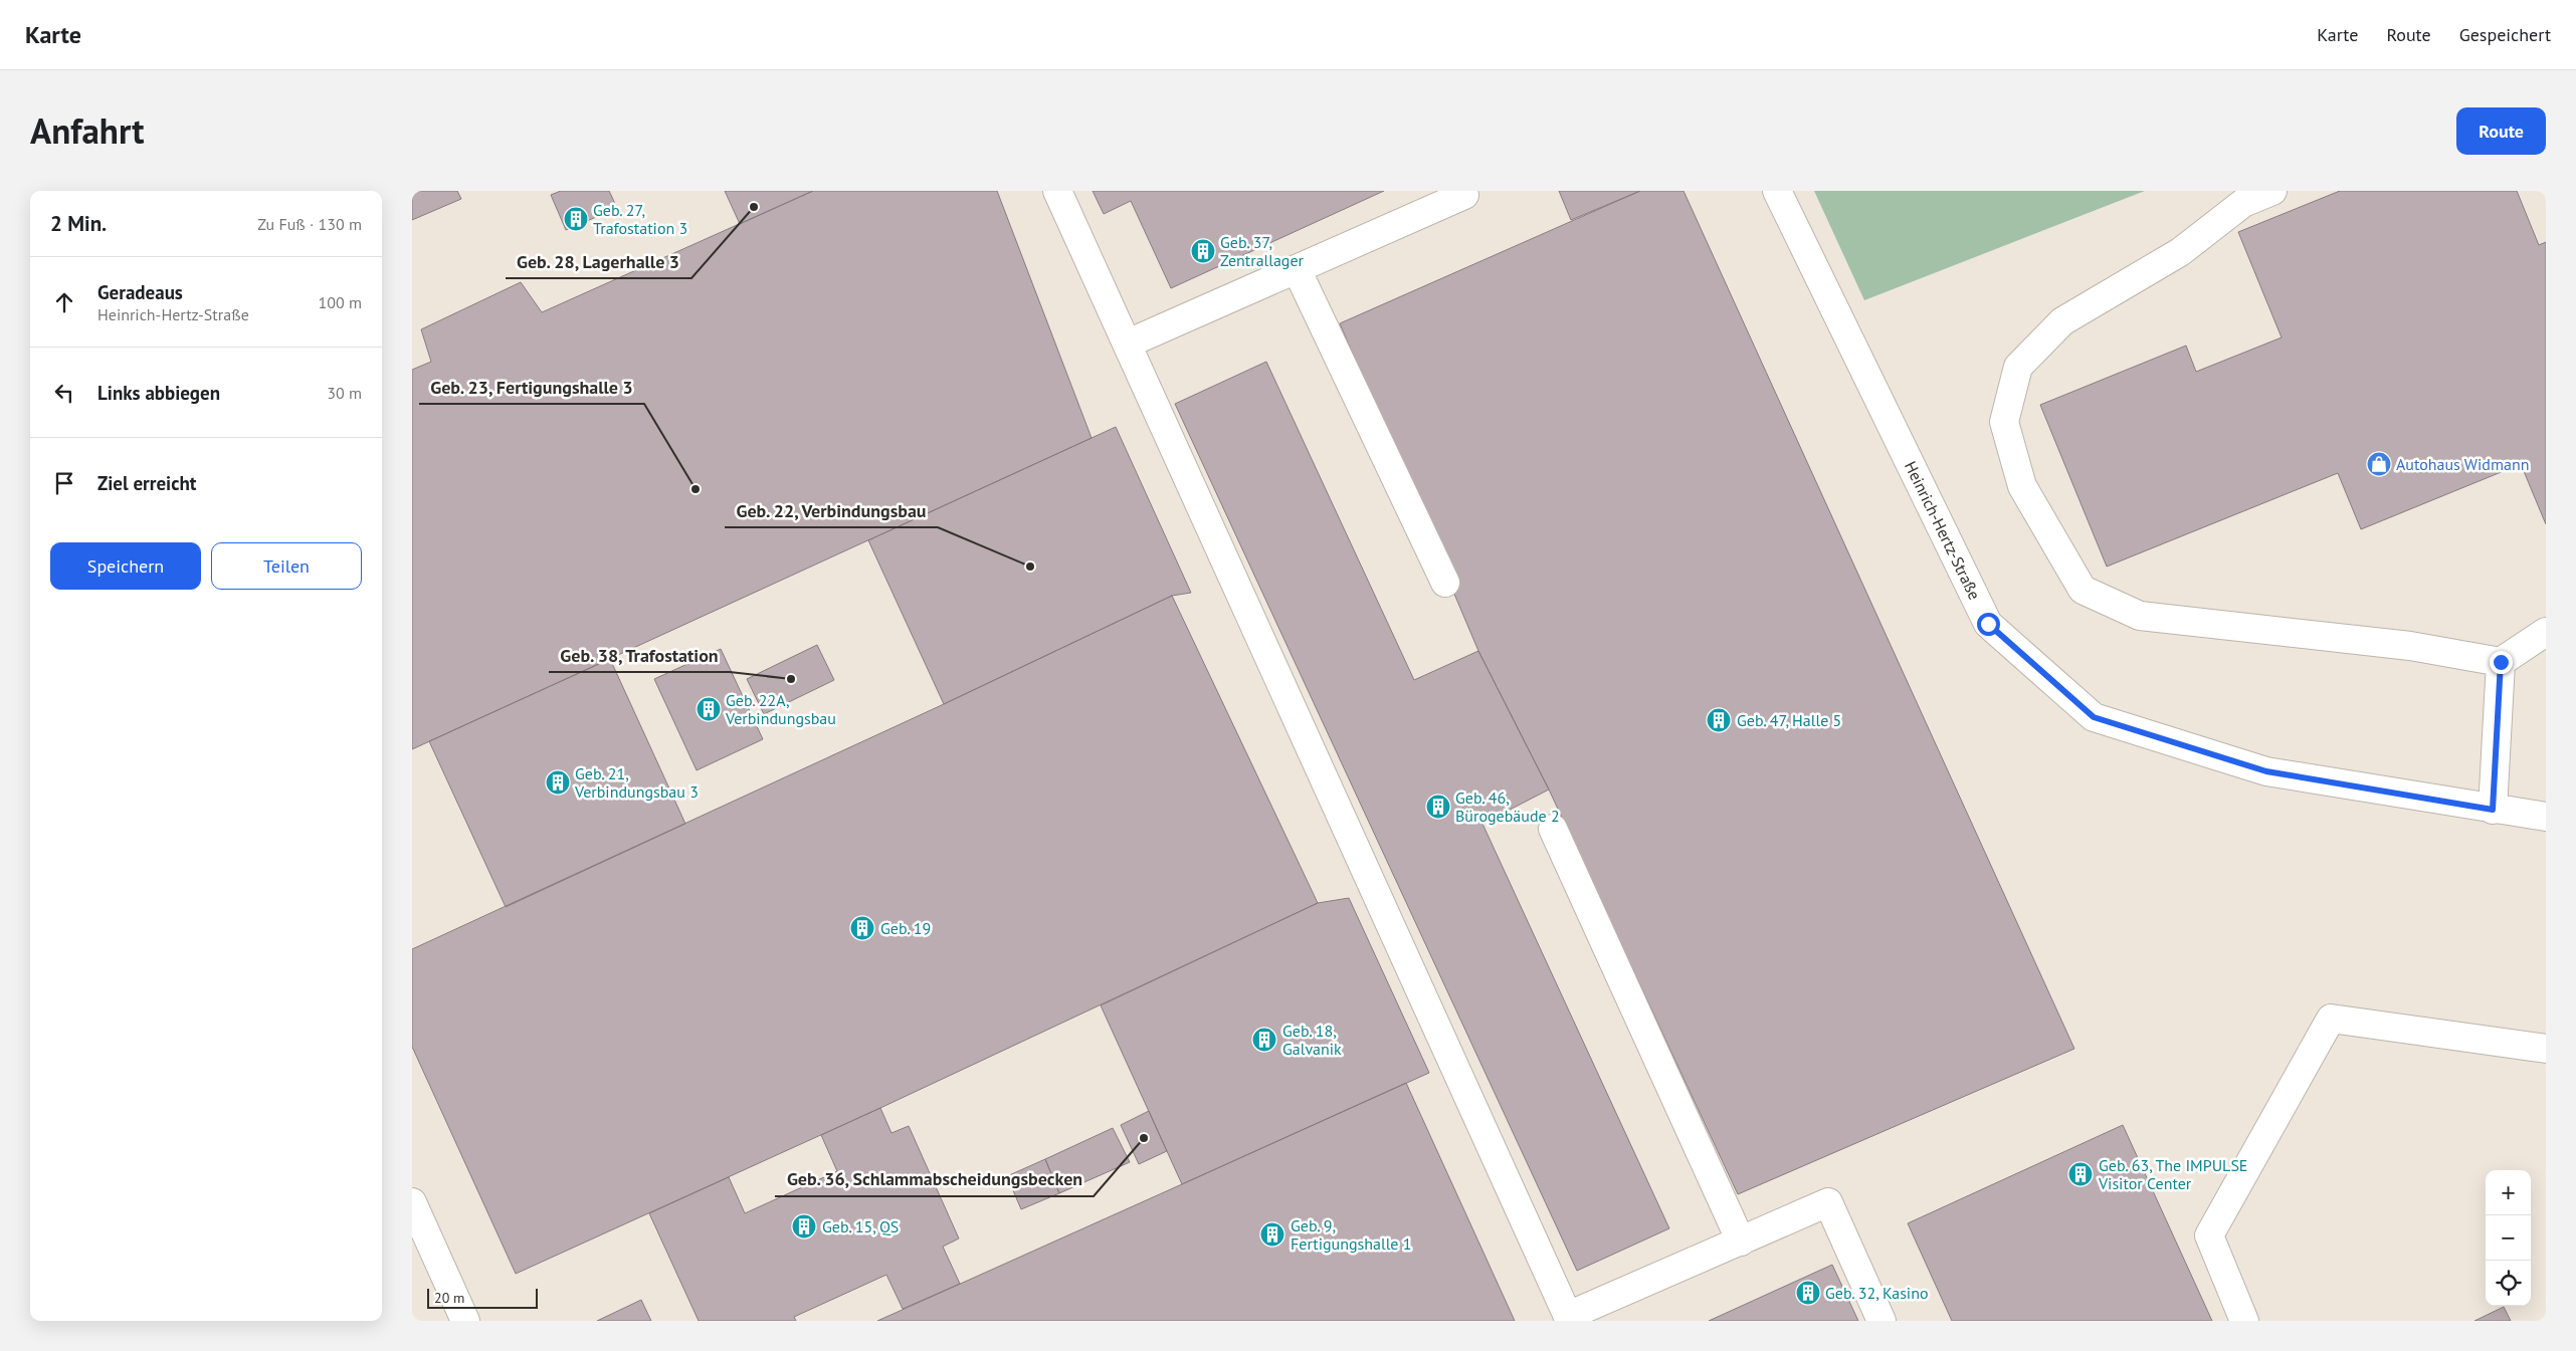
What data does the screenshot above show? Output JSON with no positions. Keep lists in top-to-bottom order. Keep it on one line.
{"streets":{"street":["Heinrich-Hertz-Straße"]},"places":{"other":["Geb. 28, Lagerhalle 3","Geb. 23, Fertigungshalle 3","Geb. 22, Verbindungsbau","Geb. 38, Trafostation","Geb. 36, Schlammabscheidungsbecken"],"building":["Geb. 27, Trafostation 3","Geb. 37, Zentrallager","Geb. 22A, Verbindungsbau","Geb. 47, Halle 5","Geb. 21, Verbindungsbau 3","Geb. 46, Bürogebäude 2","Geb. 19","Geb. 18, Galvanik","Geb. 63, The IMPULSE Visitor Center","Geb. 15, QS","Geb. 9, Fertigungshalle 1","Geb. 32, Kasino"],"shop":["Autohaus Widmann"]},"scale_bar":"20 m","page":{"header":"Karte","nav":["Karte","Route","Gespeichert"],"title":"Anfahrt","buttons":["Route",["Speichern","Teilen"]],"heading":["2 Min.","Zu Fuß · 130 m"],"list":[["Geradeaus","Heinrich-Hertz-Straße","100 m"],["Links abbiegen","30 m"],"Ziel erreicht"],"map_buttons":["+","−"],"scale":"20 m"}}
